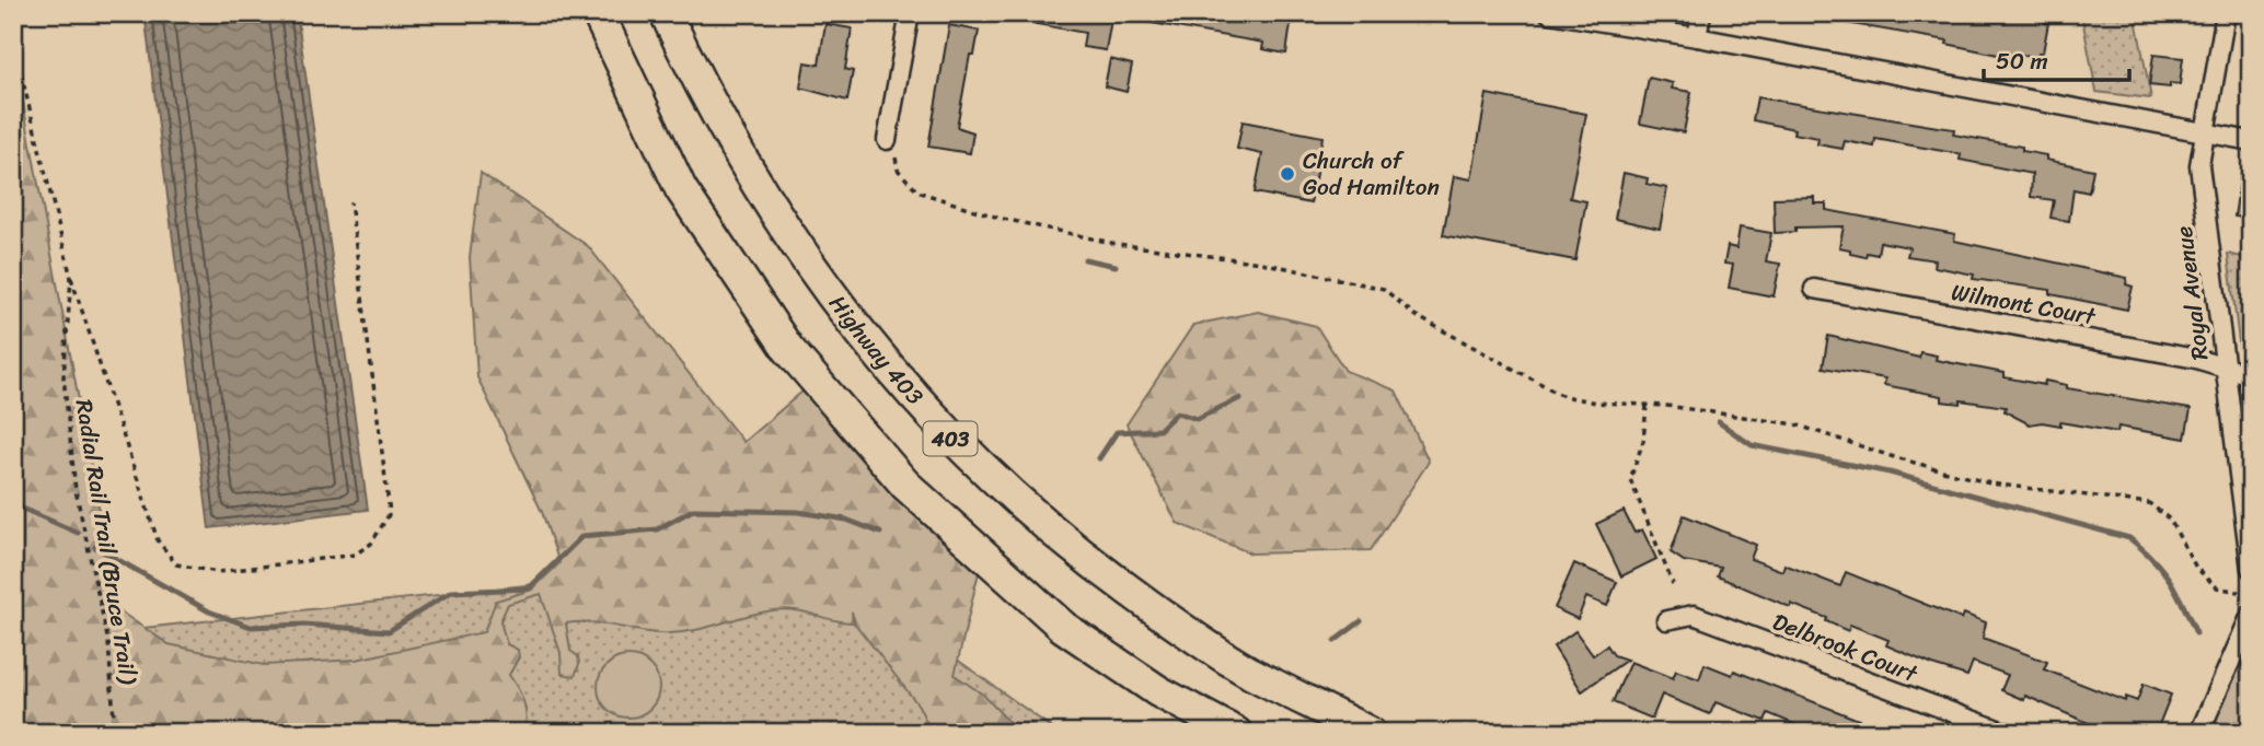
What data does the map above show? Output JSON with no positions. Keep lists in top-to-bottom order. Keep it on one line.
{"streets":{"highway":["Highway 403","403"],"street":["Royal Avenue","Wilmont Court","Delbrook Court"],"path":["Radial Rail Trail (Bruce Trail)"]},"crossings":[["Royal Avenue","Wilmont Court"]],"places":["Church of God Hamilton"],"scale_bar":"50 m"}
